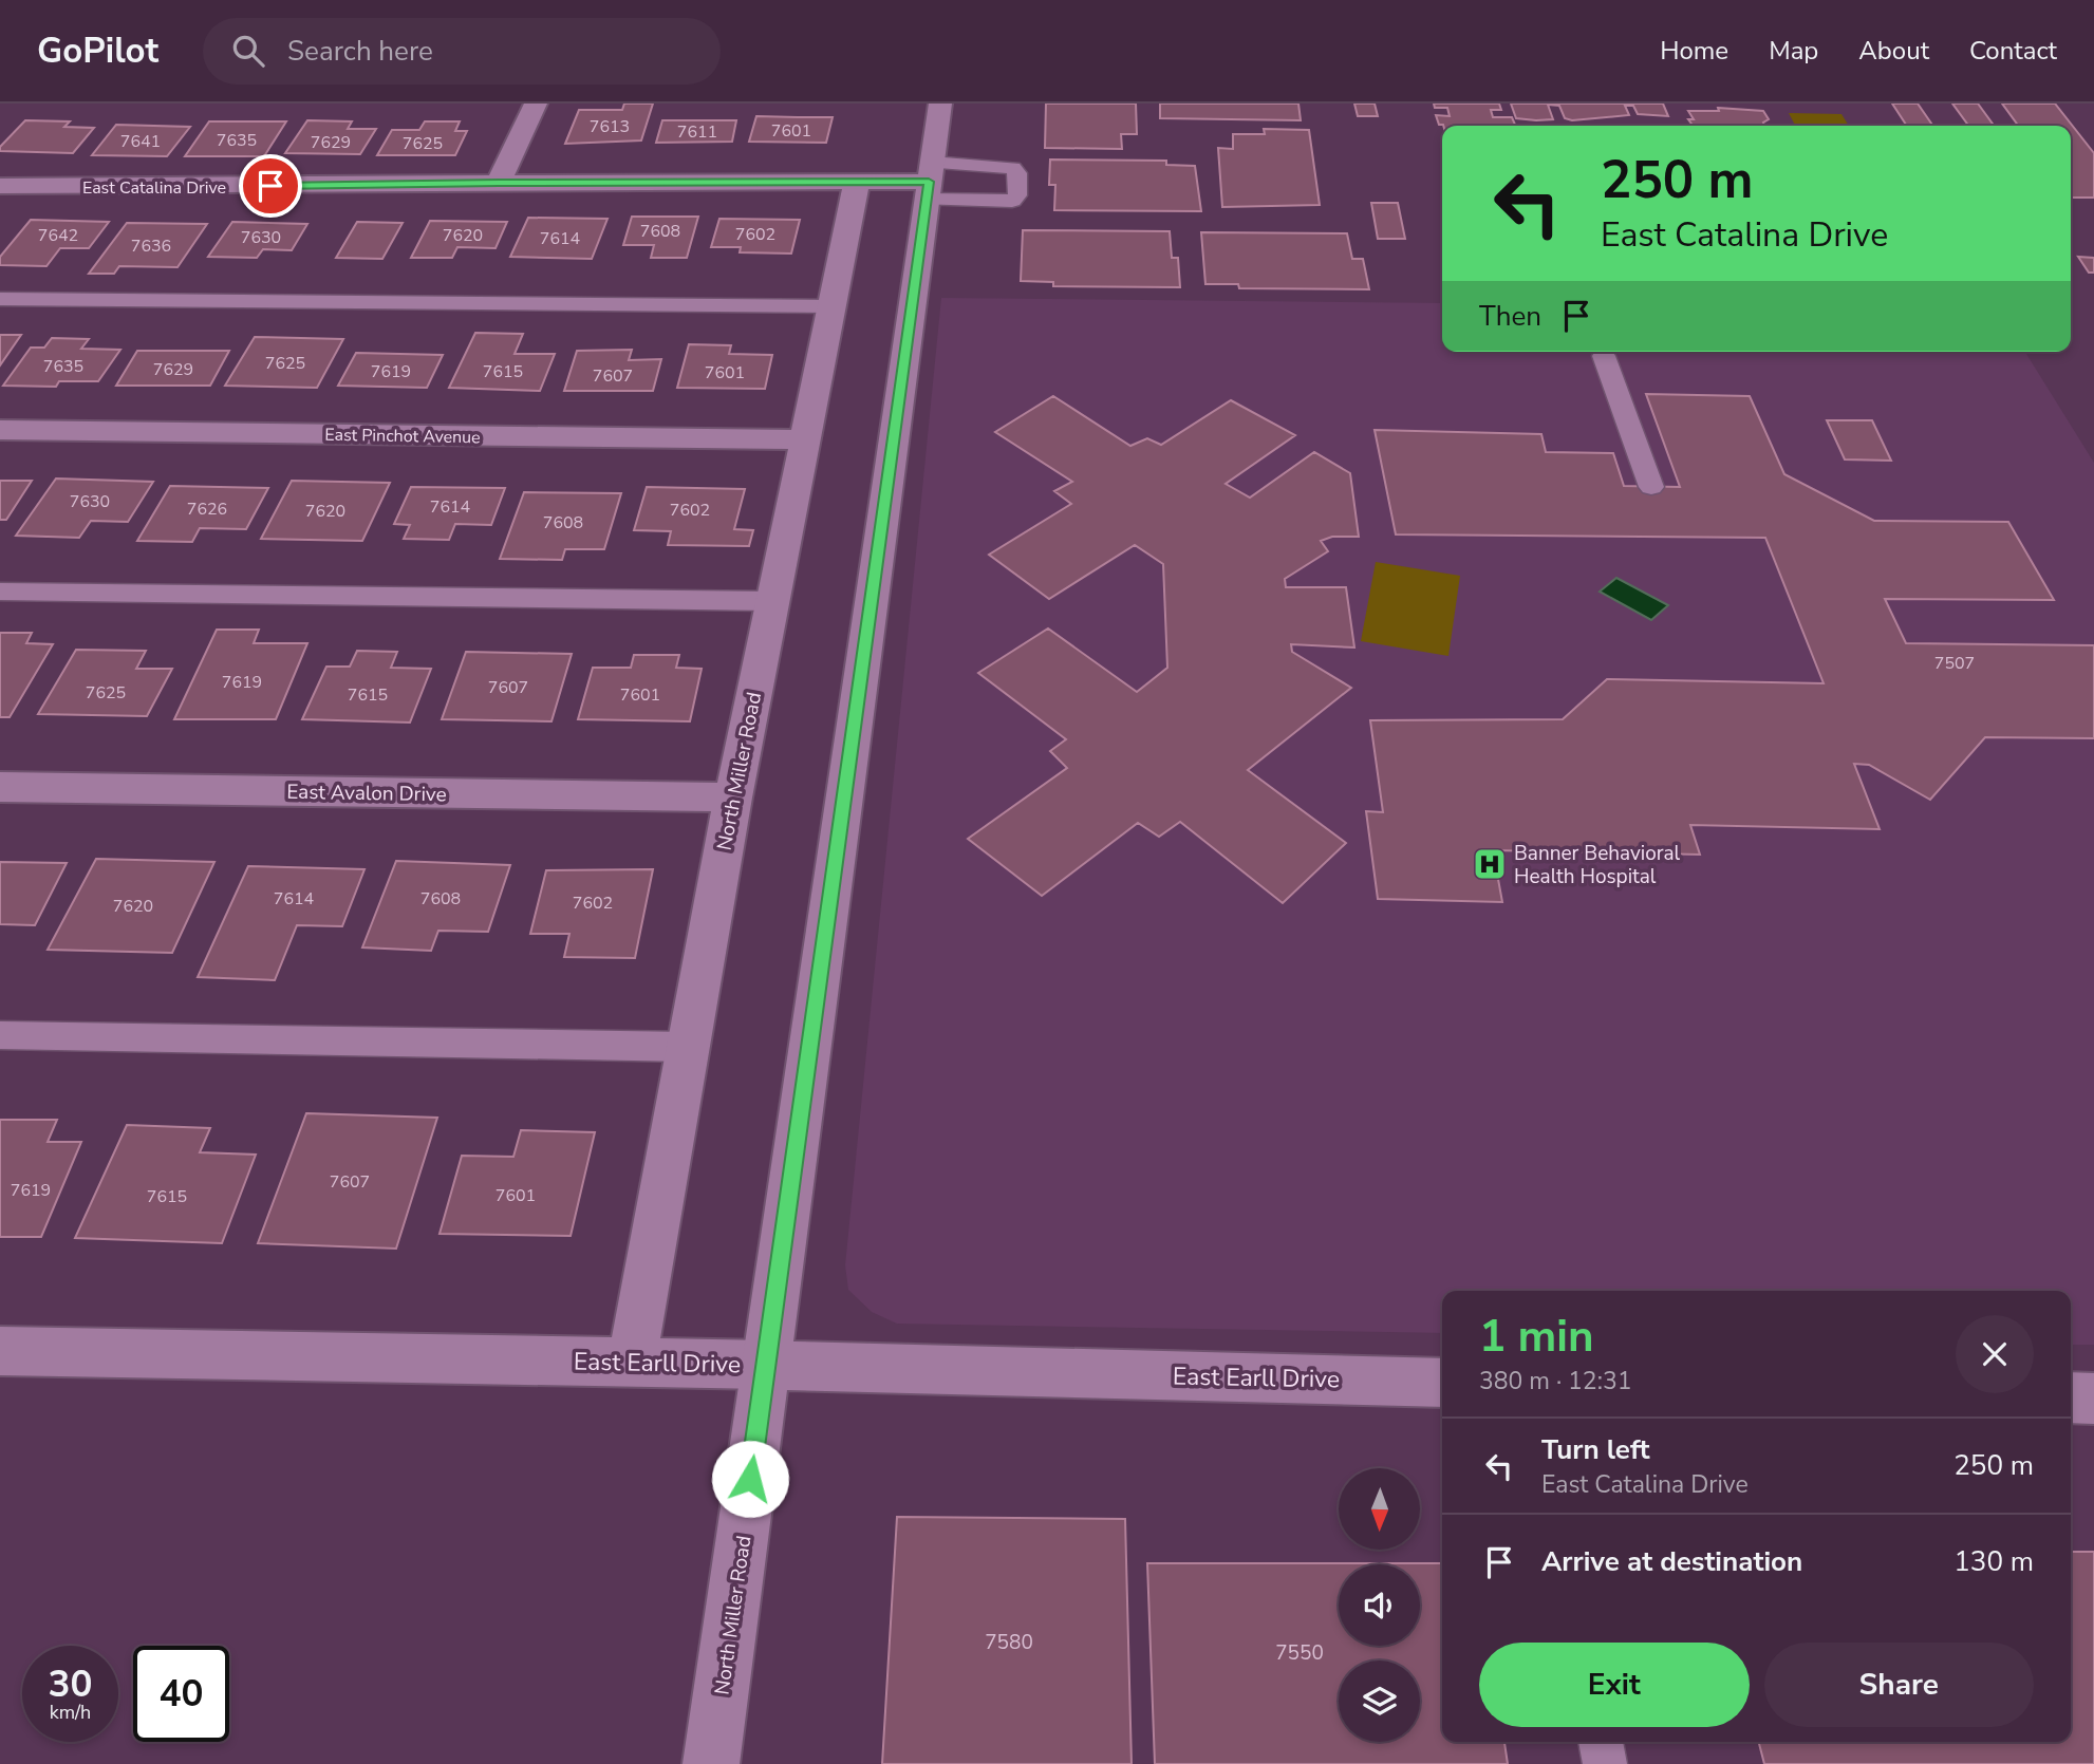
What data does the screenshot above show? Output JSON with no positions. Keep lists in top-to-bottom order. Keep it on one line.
{"streets":{"street":["East Catalina Drive","East Pinchot Avenue","North Miller Road","East Avalon Drive","East Earll Drive"]},"crossings":[["East Catalina Drive","North Miller Road"],["East Pinchot Avenue","North Miller Road"],["North Miller Road","East Avalon Drive"],["North Miller Road","East Earll Drive"]],"places":{"hospital":["Banner Behavioral Health Hospital"]},"house_numbers":["7613","7601","7611","7635","7641","7629","7625","7608","7602","7642","7620","7630","7614","7636","7625","7635","7629","7619","7615","7601","7607","7630","7614","7626","7602","7620","7608","7507","7619","7607","7625","7615","7601","7614","7608","7602","7620","7607","7619","7601","7615","7580","7550"],"north":"bottom","page":{"header":"GoPilot","search":"Search here","nav":["Home","Map","About","Contact"],"turn":["250 m","East Catalina Drive"],"then":"Then","heading":["1 min","380 m · 12:31"],"list":[{"name":"Turn left","note":"East Catalina Drive","value":"250 m"},{"name":"Arrive at destination","value":"130 m"}],"buttons":["Exit","Share"],"speed":"30 km/h","limit":"40"}}
